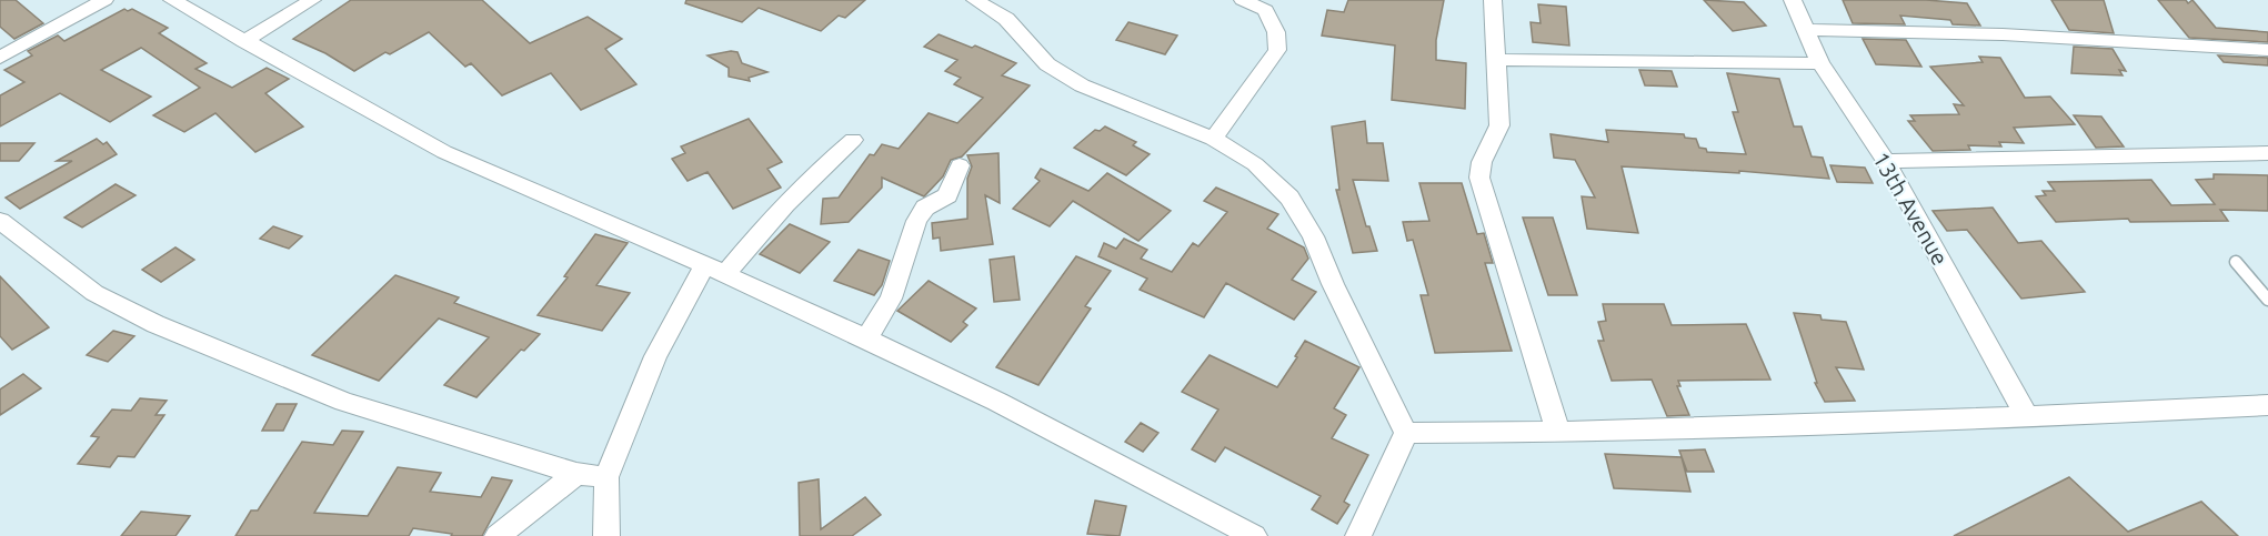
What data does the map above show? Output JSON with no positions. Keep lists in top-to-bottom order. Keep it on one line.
{"streets":{"street":["13th Avenue"]}}
